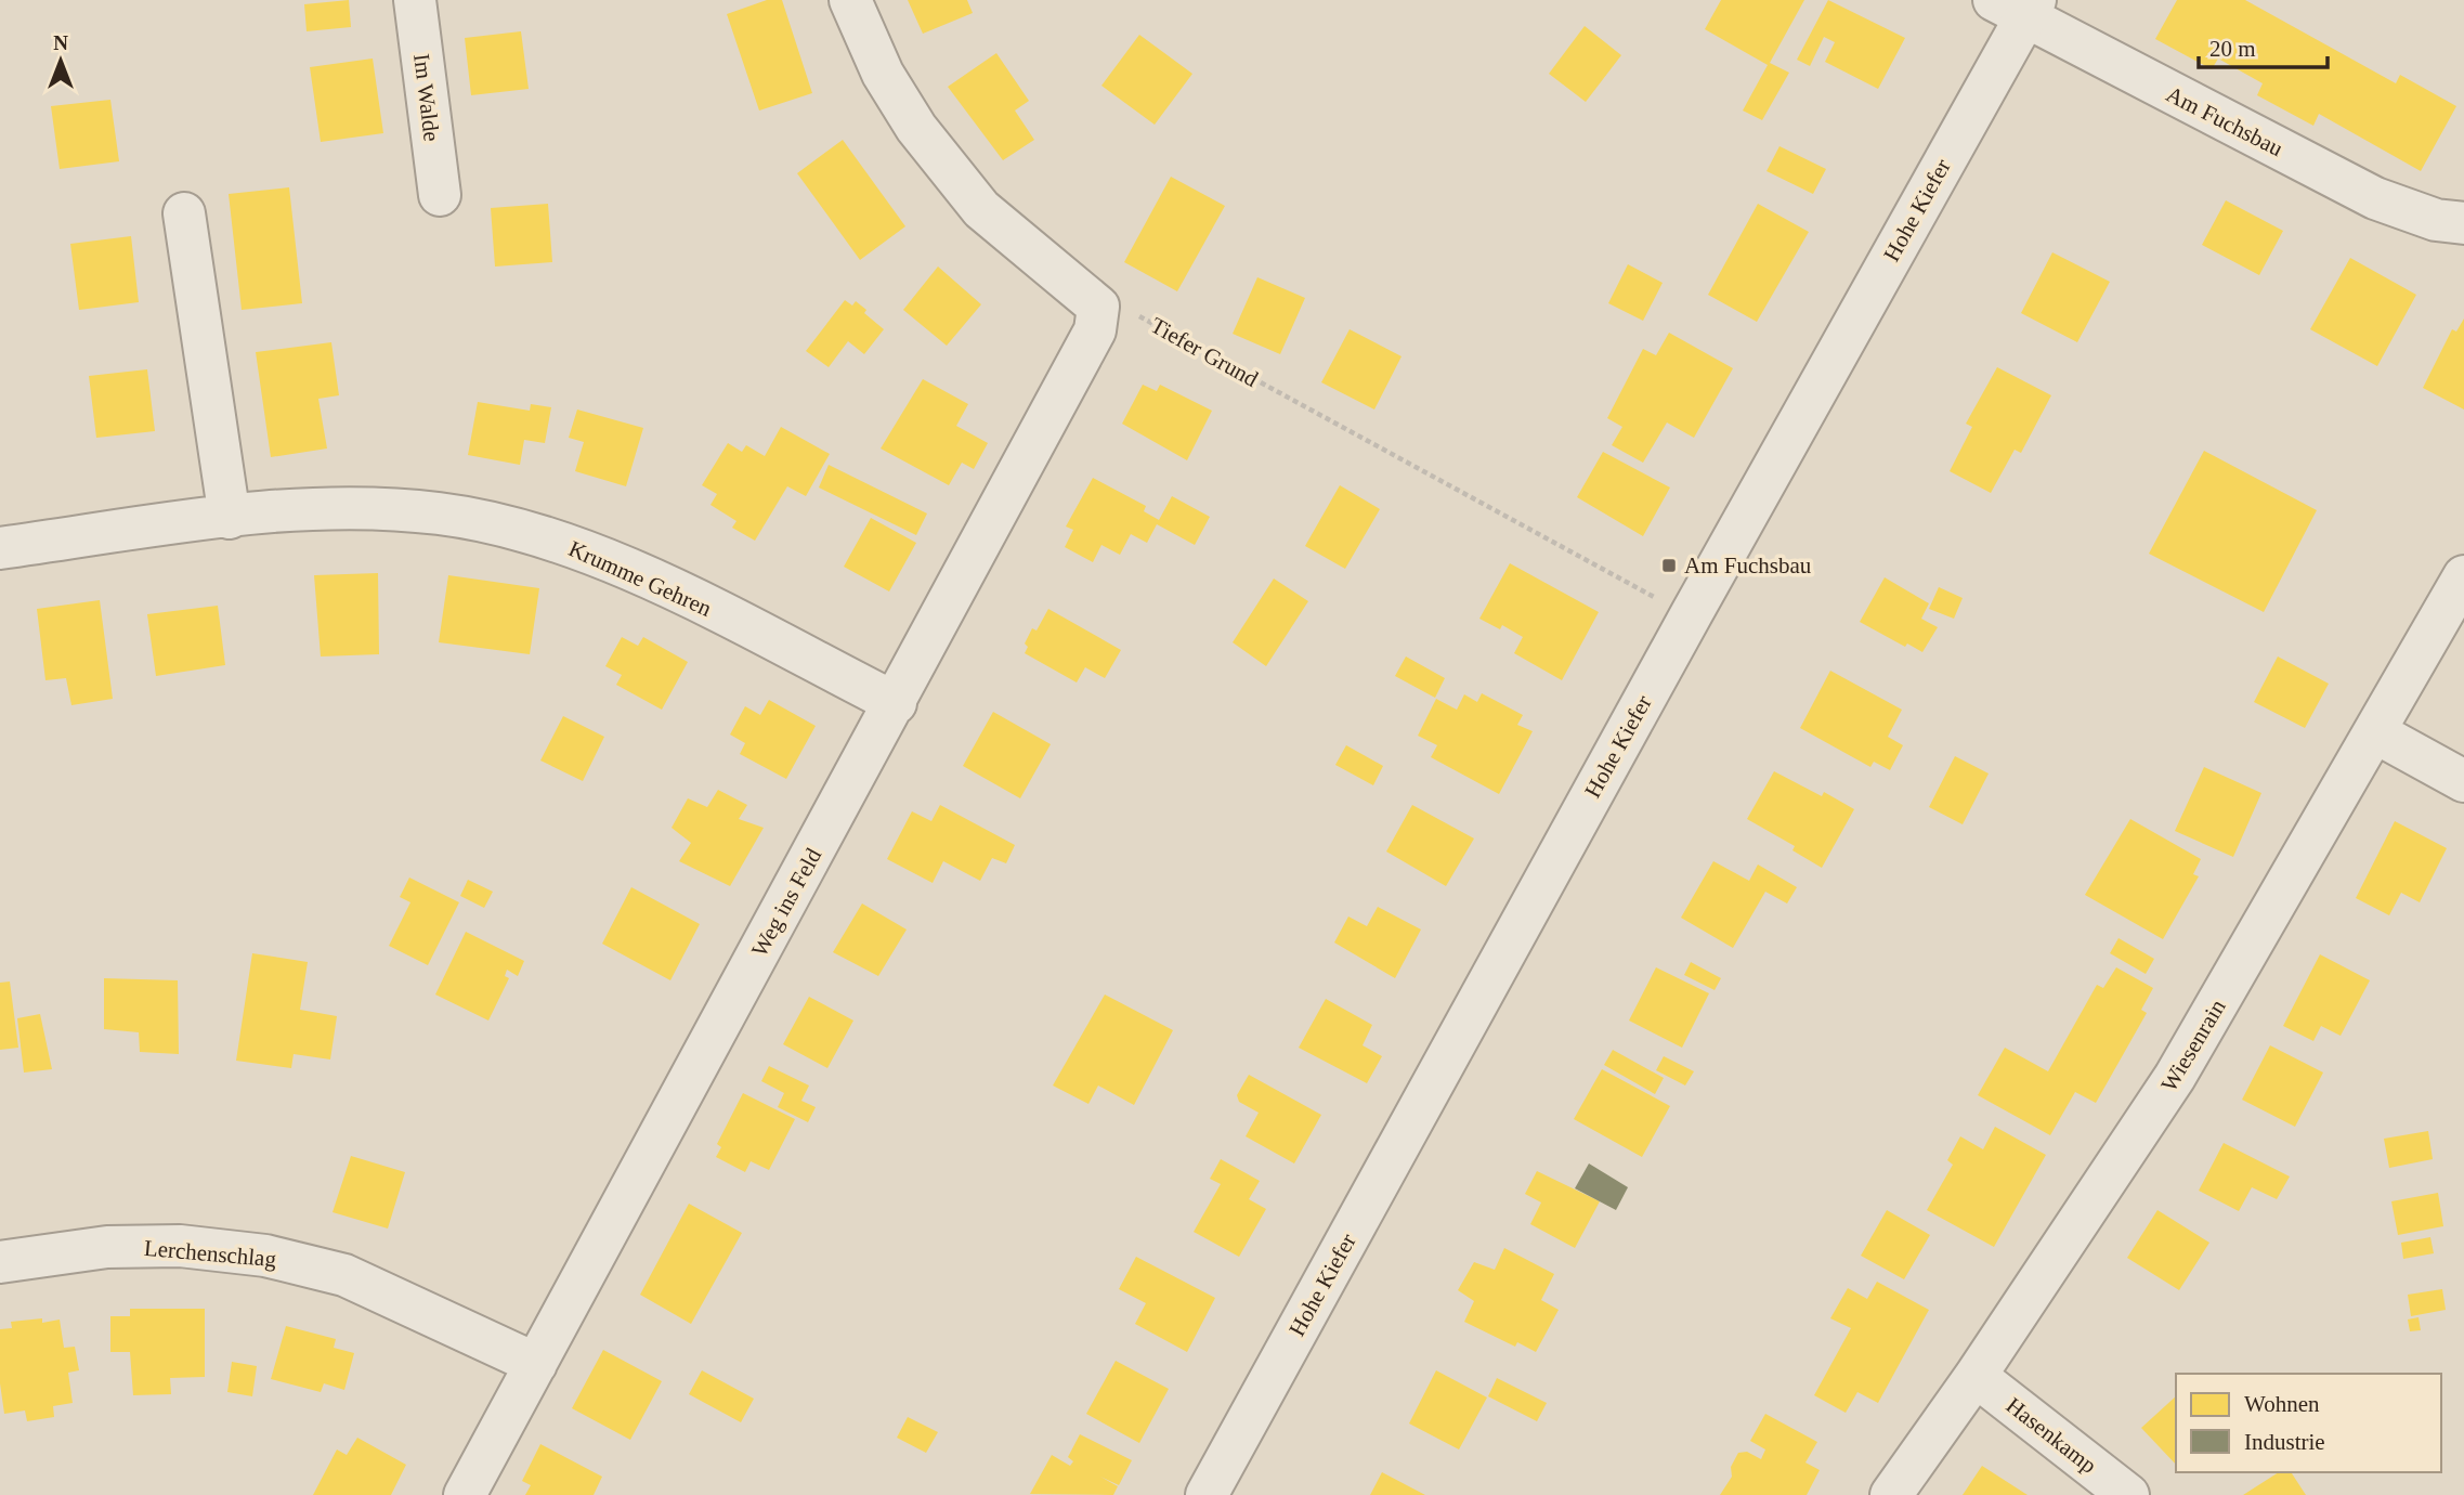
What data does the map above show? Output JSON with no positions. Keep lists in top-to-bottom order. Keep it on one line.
{"streets":{"street":["Im Walde","Am Fuchsbau","Hohe Kiefer","Krumme Gehren","Weg ins Feld","Wiesenrain","Lerchenschlag","Hasenkamp"],"path":["Tiefer Grund"]},"crossings":[["Am Fuchsbau","Hohe Kiefer"],["Tiefer Grund","Weg ins Feld"],["Krumme Gehren","Weg ins Feld"],["Weg ins Feld","Lerchenschlag"],["Wiesenrain","Hasenkamp"]],"places":{"transit":["Am Fuchsbau"]},"legend":["Wohnen","Industrie"],"scale_bar":"20 m","north":"top"}
